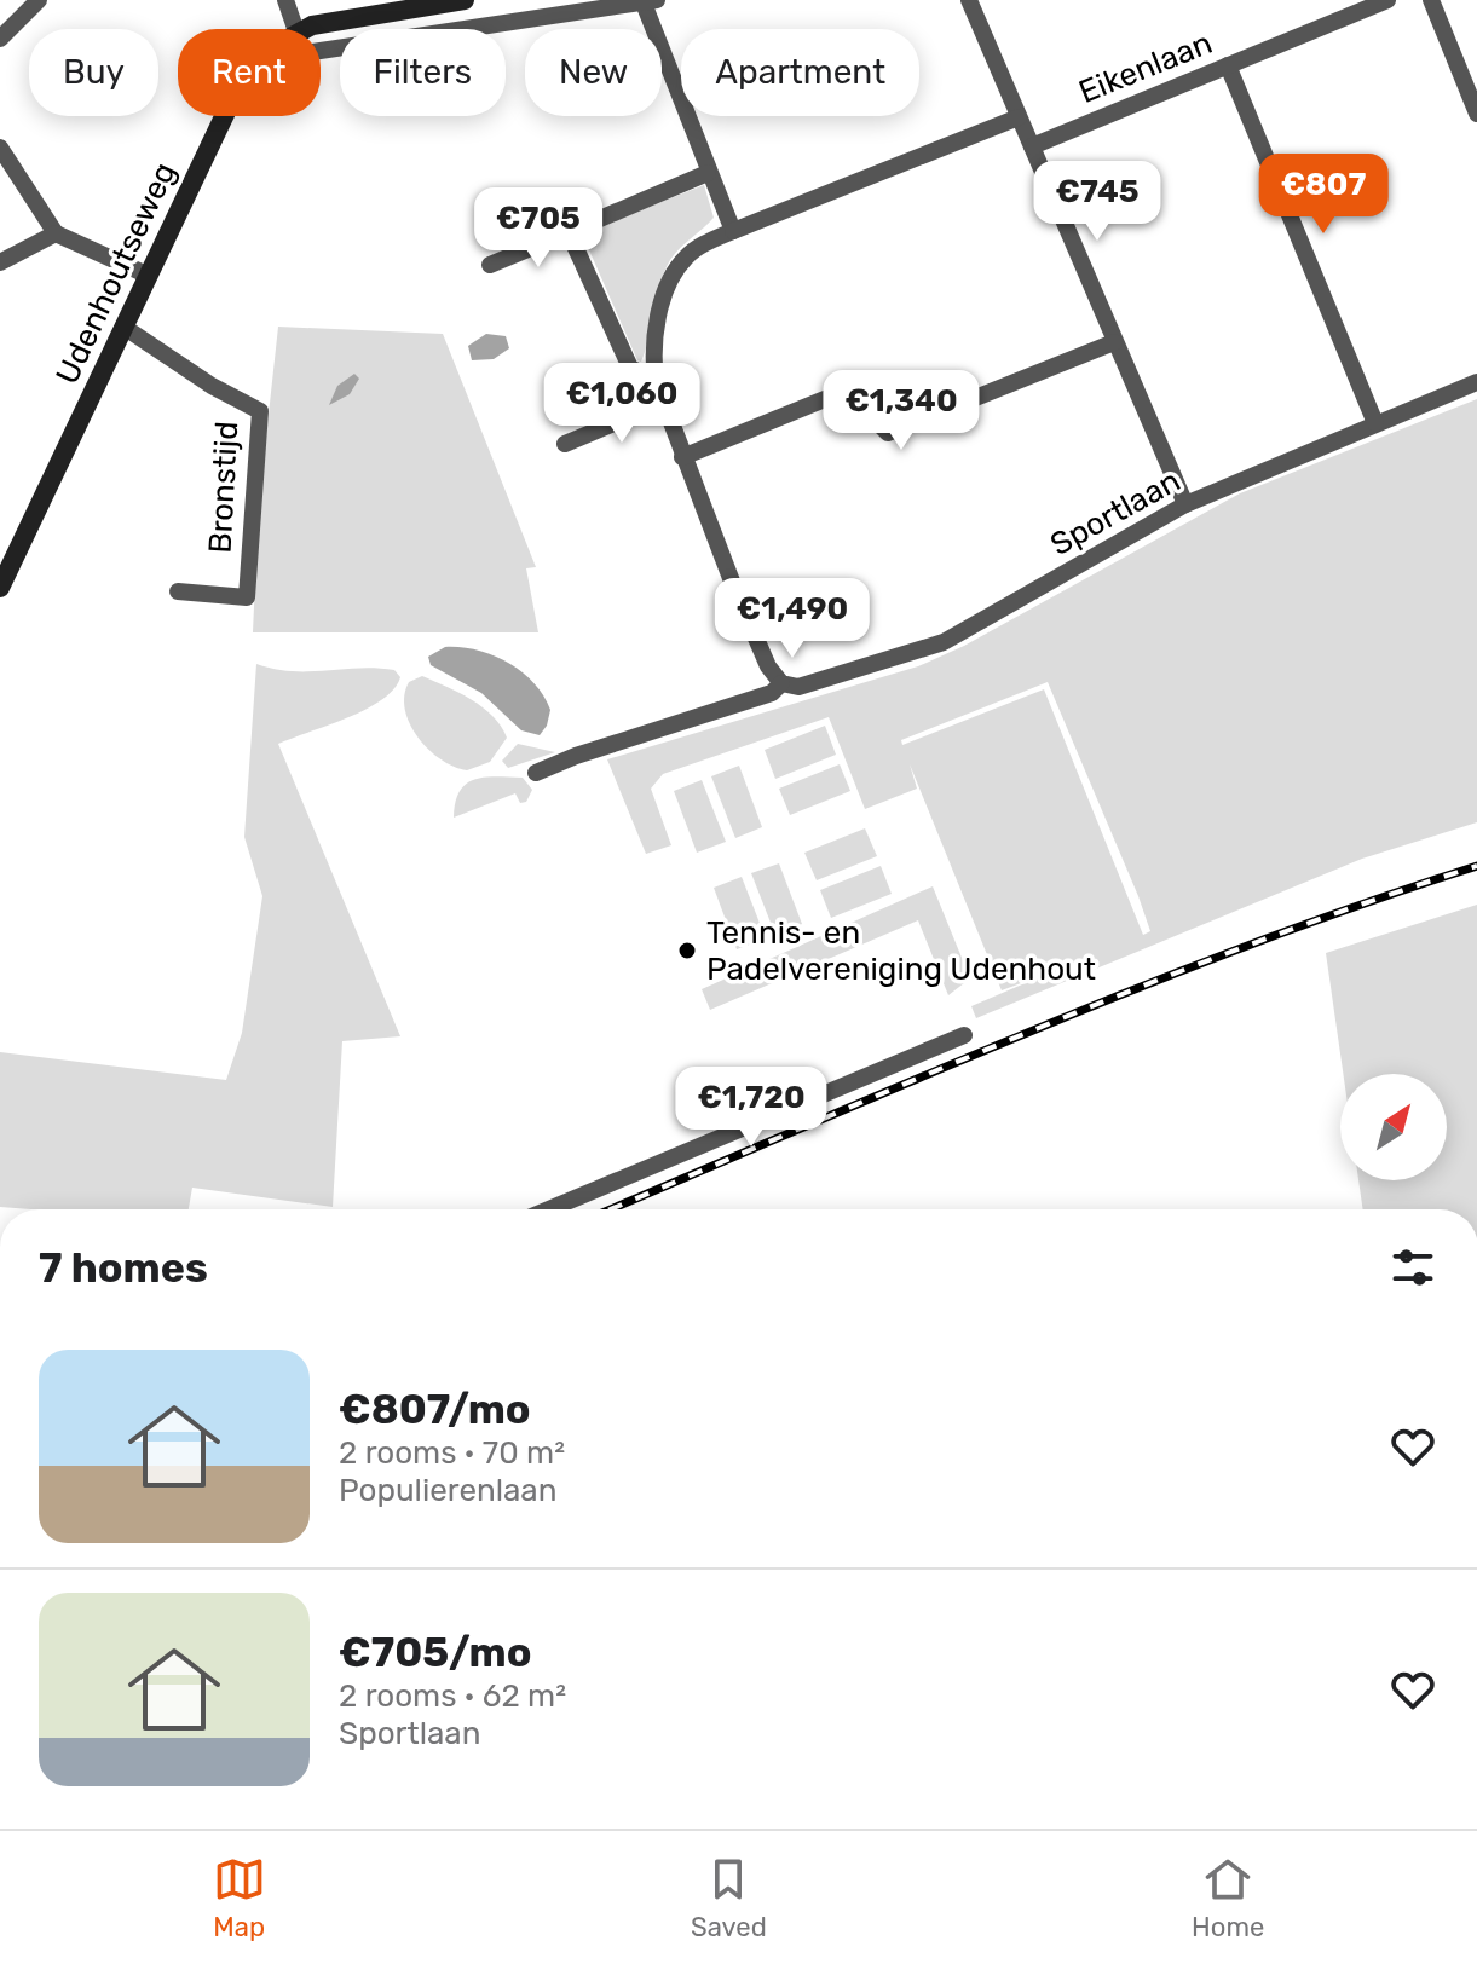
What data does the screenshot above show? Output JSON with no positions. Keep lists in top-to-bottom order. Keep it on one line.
{"streets":{"street":["Eikenlaan","Udenhoutseweg","Bronstijd","Sportlaan"]},"crossings":[["Udenhoutseweg","Bronstijd"]],"places":["Tennis- en Padelvereniging Udenhout"],"north":"top right","page":{"chip":["Buy","Rent","Filters","New","Apartment"],"price":["€807","€745","€705","€1,060","€1,340","€1,490","€1,720"],"heading":"7 homes","list":[{"name":"€807/mo","note":"2 rooms · 70 m² · Populierenlaan"},{"name":"€705/mo","note":"2 rooms · 62 m² · Sportlaan"}],"tabs":["Map","Saved","Home"]}}
